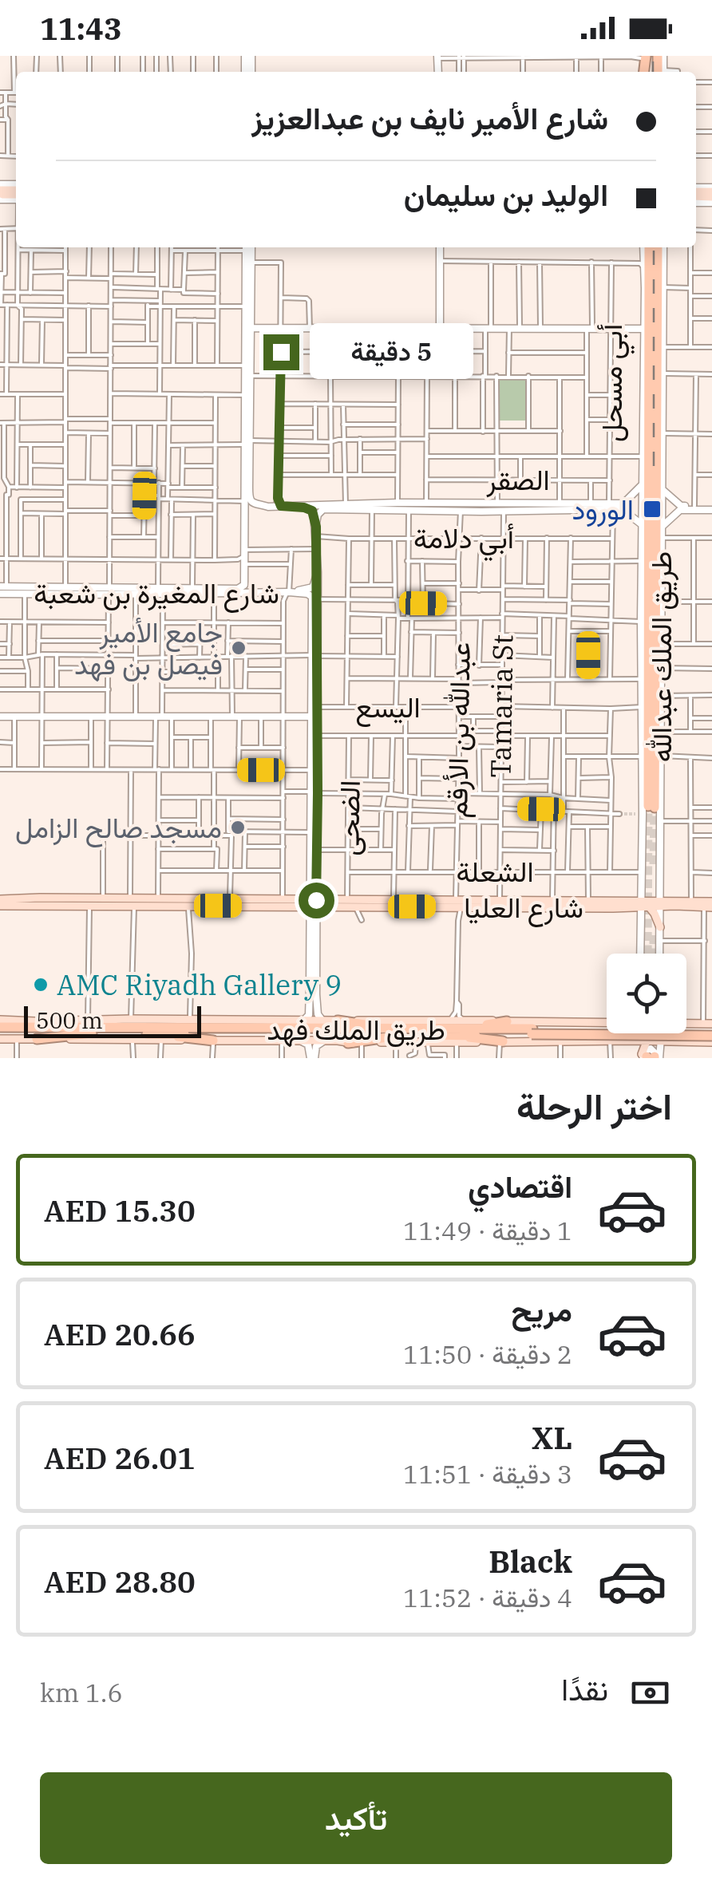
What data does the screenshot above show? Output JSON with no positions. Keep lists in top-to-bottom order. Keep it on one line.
{"streets":{"highway":["طريق الملك عبدالله","طريق الملك فهد"],"main road":["شارع العليا"],"street":["أبي مسحل","الصقر","أبي دلامة","شارع المغيرة بن شعبة","Tamaria St","اليسع","عبدالله بن الأرقم","الضحى","الشعلة"]},"crossings":[["أبي مسحل","الصقر"],["أبي مسحل","أبي دلامة"],["أبي دلامة","Tamaria St"],["أبي دلامة","عبدالله بن الأرقم"],["طريق الملك عبدالله","شارع العليا"],["Tamaria St","الشعلة"],["Tamaria St","شارع العليا"],["اليسع","عبدالله بن الأرقم"],["عبدالله بن الأرقم","الشعلة"],["عبدالله بن الأرقم","شارع العليا"],["الضحى","الشعلة"],["الضحى","شارع العليا"]],"places":{"transit":["الورود"],"other":["جامع الأمير فيصل بن فهد","مسجد صالح الزامل","AMC Riyadh Gallery 9"]},"scale_bar":"500 m","page":{"status":"11:43","banner":["شارع الأمير نايف بن عبدالعزيز","الوليد بن سليمان"],"bubble":"5 دقيقة","scale":"500 m","heading":"اختر الرحلة","list":[{"name":"اقتصادي","note":"1 دقيقة · 11:49","value":"AED 15.30"},{"name":"مريح","note":"2 دقيقة · 11:50","value":"AED 20.66"},{"name":"XL","note":"3 دقيقة · 11:51","value":"AED 26.01"},{"name":"Black","note":"4 دقيقة · 11:52","value":"AED 28.80"}],"pay":["نقدًا","1.6 km"],"buttons":"تأكيد"}}
